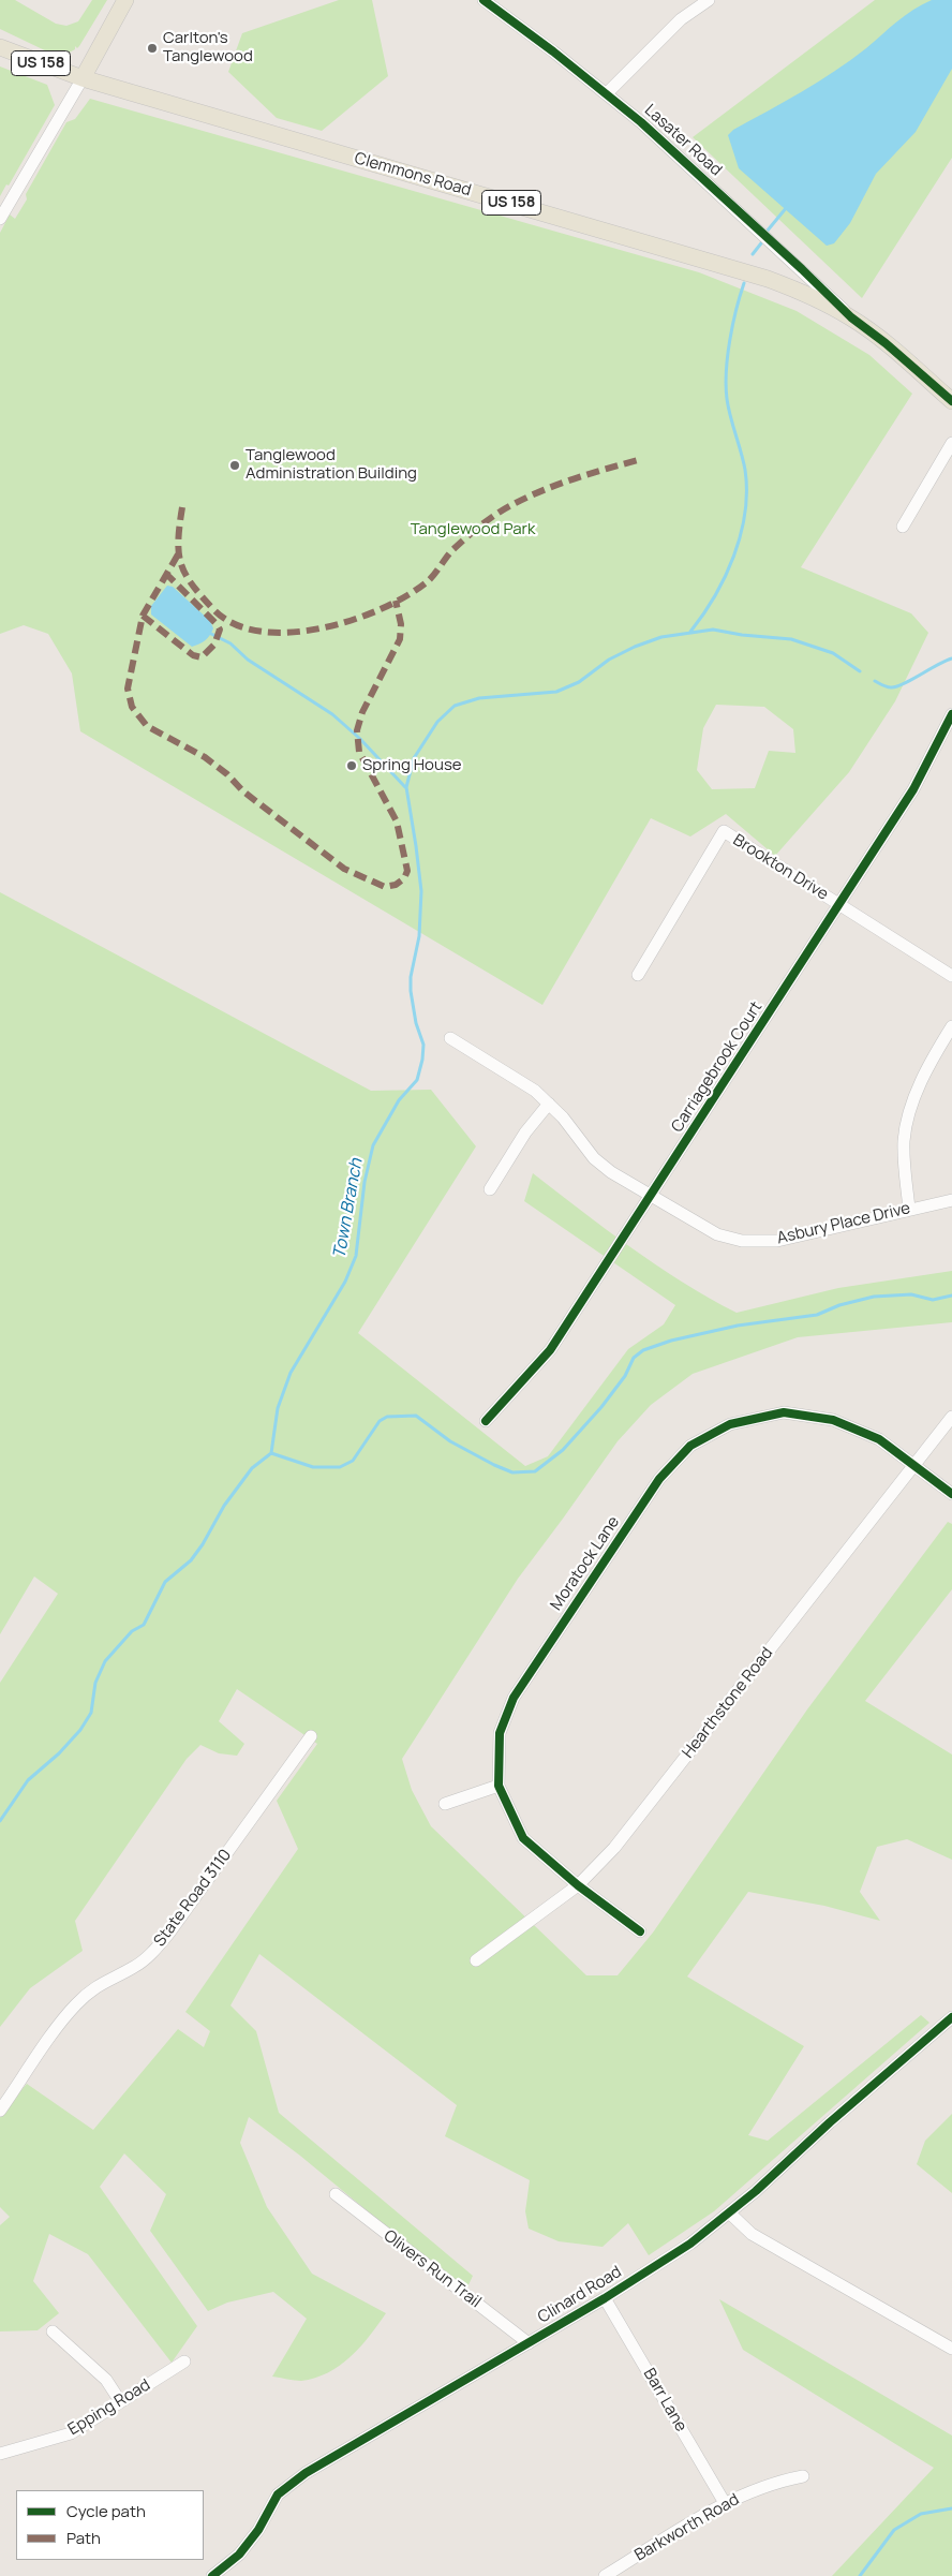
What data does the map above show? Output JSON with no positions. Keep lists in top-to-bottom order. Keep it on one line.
{"streets":{"main road":["US 158","Clemmons Road"],"street":["Lasater Road","Brookton Drive","Carriagebrook Court","Asbury Place Drive","Moratock Lane","Hearthstone Road","State Road 3110","Olivers Run Trail","Clinard Road","Barr Lane","Epping Road","Barkworth Road"]},"crossings":[["Lasater Road","Clemmons Road"],["Brookton Drive","Carriagebrook Court"],["Carriagebrook Court","Asbury Place Drive"],["Moratock Lane","Hearthstone Road"],["Olivers Run Trail","Clinard Road"],["Clinard Road","Barr Lane"],["Barr Lane","Barkworth Road"]],"water":["Town Branch"],"parks":["Tanglewood Park"],"places":["Carlton's Tanglewood","Tanglewood Administration Building","Spring House"],"legend":["Cycle path","Path"]}
